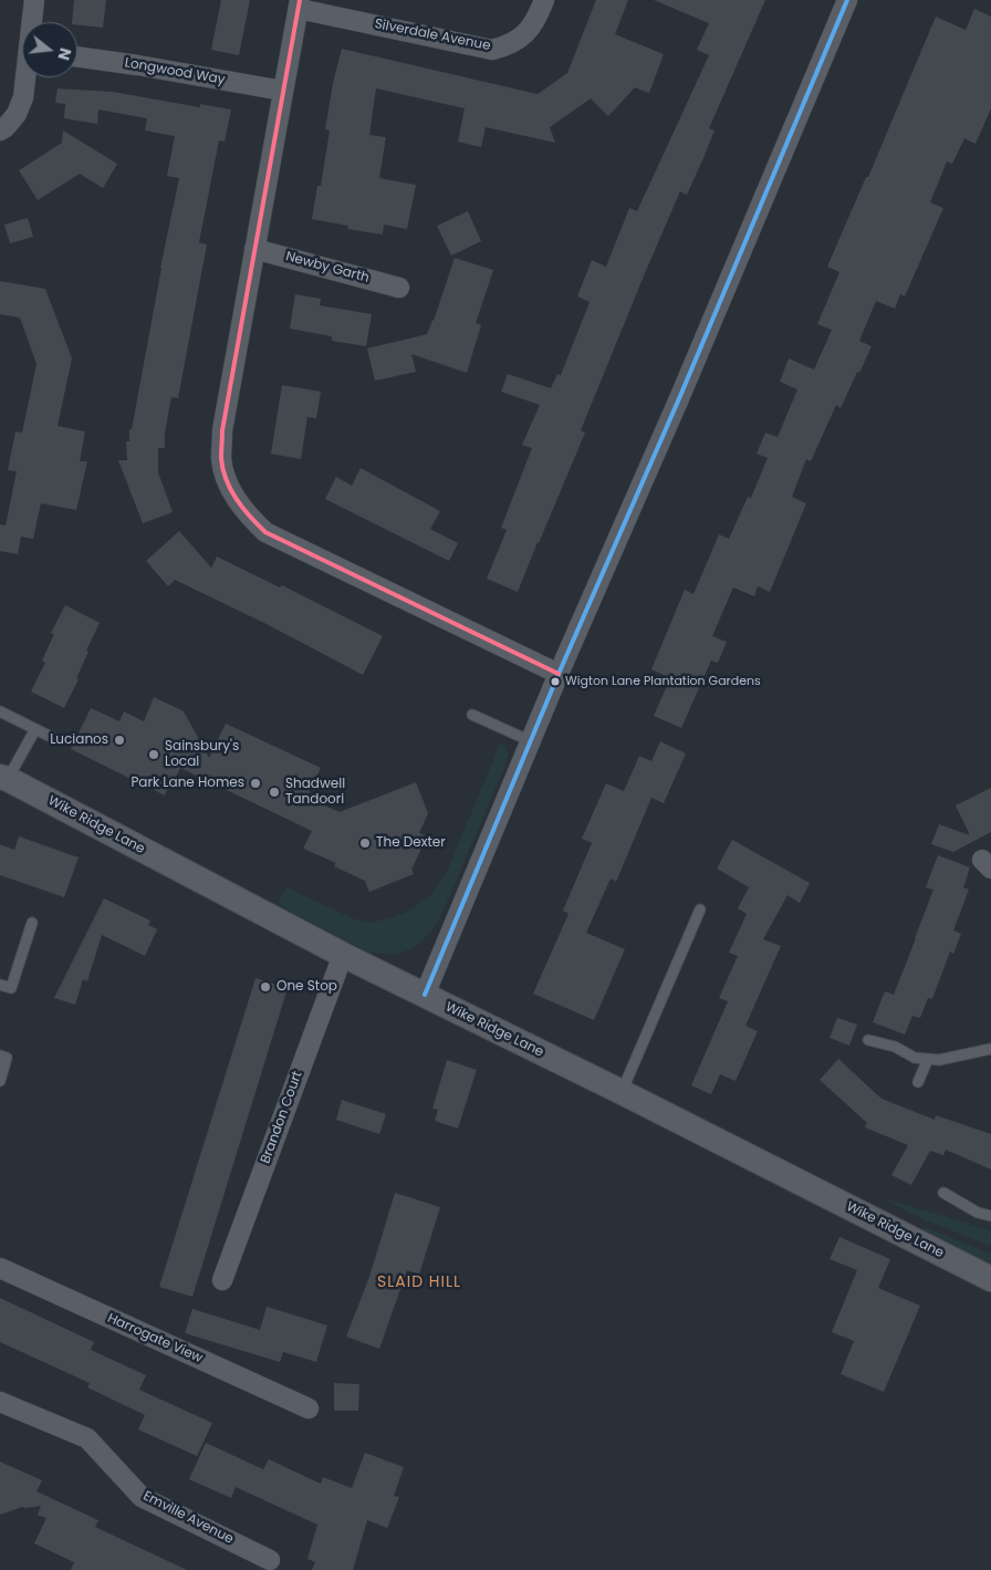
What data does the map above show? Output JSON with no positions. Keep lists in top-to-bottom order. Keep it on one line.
{"streets":{"street":["Silverdale Avenue","Longwood Way","Newby Garth","Wike Ridge Lane","Brandon Court","Harrogate View","Emville Avenue"]},"crossings":[["Wike Ridge Lane","Brandon Court"]],"districts":["SLAID HILL"],"places":["Wigton Lane Plantation Gardens","Lucianos","Sainsbury's Local","Park Lane Homes","Shadwell Tandoori","The Dexter","One Stop"],"north":"right"}
